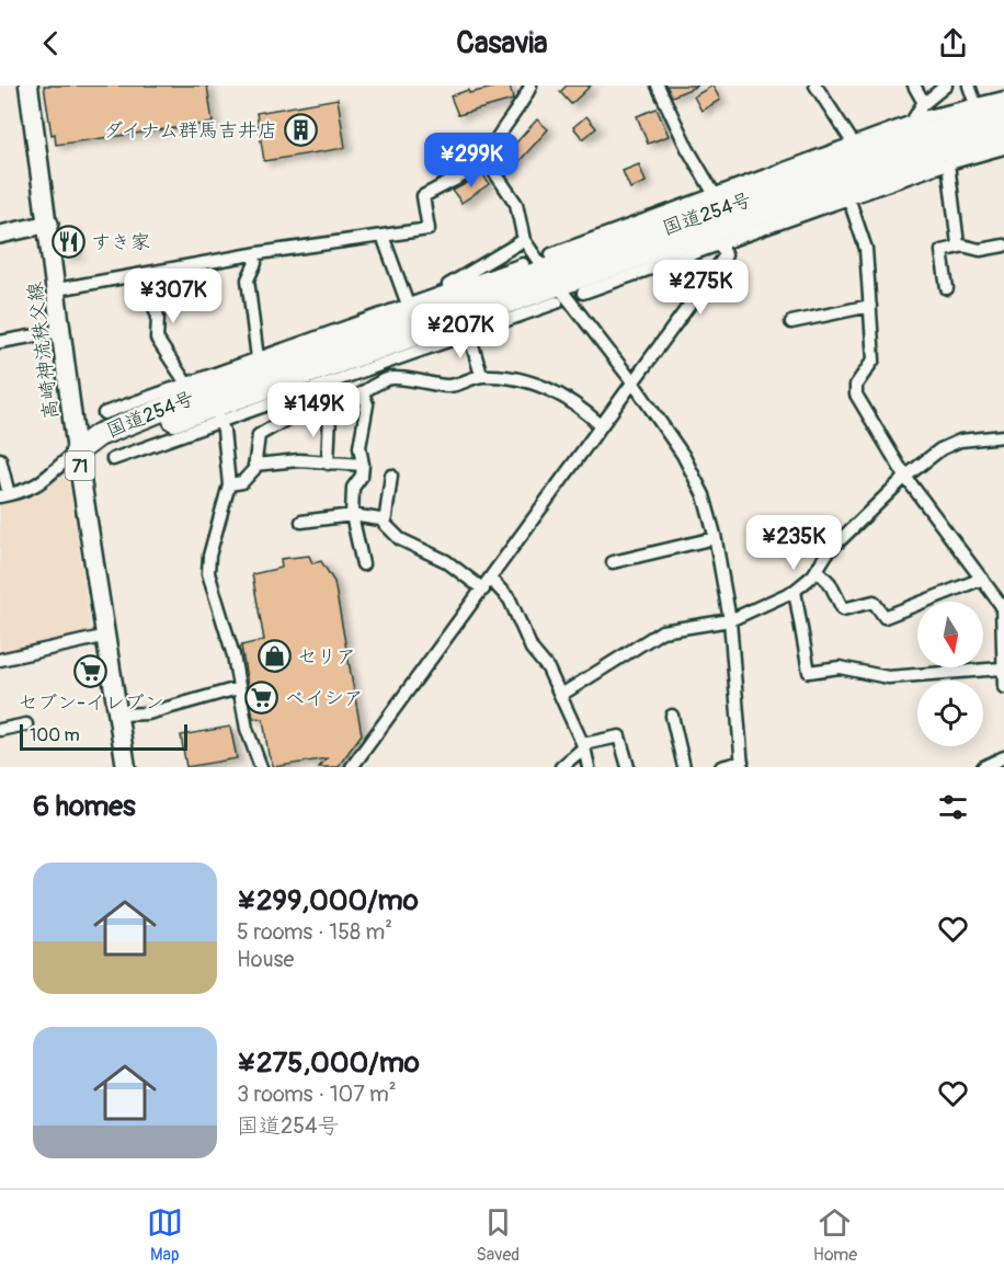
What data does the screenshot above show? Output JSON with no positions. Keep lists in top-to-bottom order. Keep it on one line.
{"streets":{"highway":["国道254号"],"main road":["高崎神流秩父線","71"]},"crossings":[["国道254号","高崎神流秩父線"]],"places":{"building":["ダイナム群馬吉井店"],"restaurant":["すき家"],"shop":["セリア"],"supermarket":["セブン-イレブン","ベイシア"]},"scale_bar":"100 m","north":"bottom","page":{"header":"Casavia","price":["¥299K","¥275K","¥307K","¥207K","¥149K","¥235K"],"scale":"100 m","heading":"6 homes","list":[{"name":"¥299,000/mo","note":"5 rooms · 158 m² · House"},{"name":"¥275,000/mo","note":"3 rooms · 107 m² · 国道254号"}],"tabs":["Map","Saved","Home"]}}
